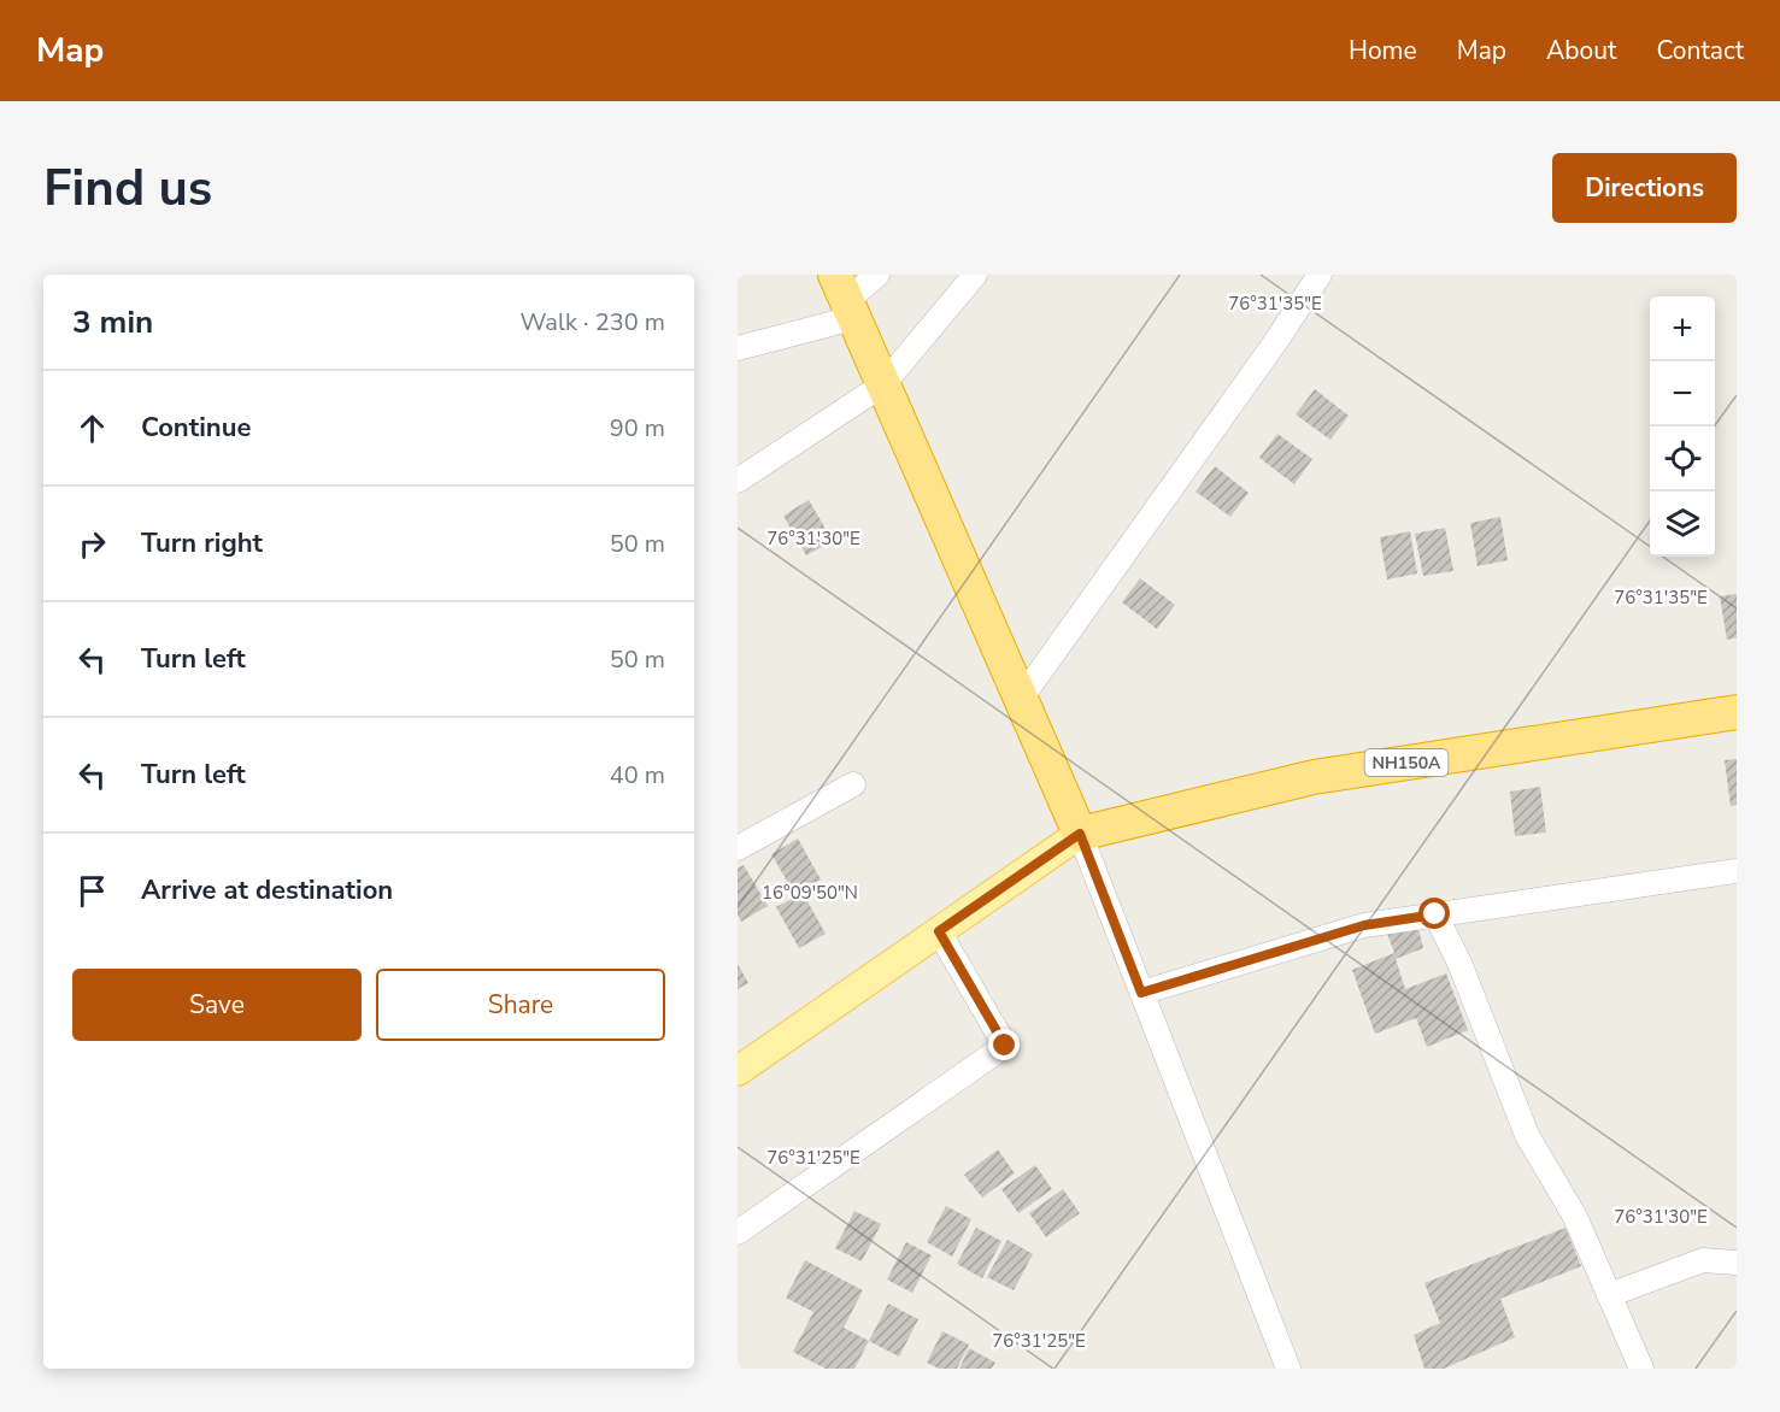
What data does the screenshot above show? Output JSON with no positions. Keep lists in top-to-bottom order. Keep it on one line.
{"streets":{"highway":["NH150A"]},"page":{"header":"Map","nav":["Home","Map","About","Contact"],"buttons":["Directions",["Save","Share"]],"title":"Find us","heading":["3 min","Walk · 230 m"],"map_buttons":["+","−"],"list":[["Continue","90 m"],["Turn right","50 m"],["Turn left","50 m"],["Turn left","40 m"],"Arrive at destination"]},"coordinates":["76°31'35\"E","76°31'30\"E","16°09'50\"N","76°31'25\"E"]}
